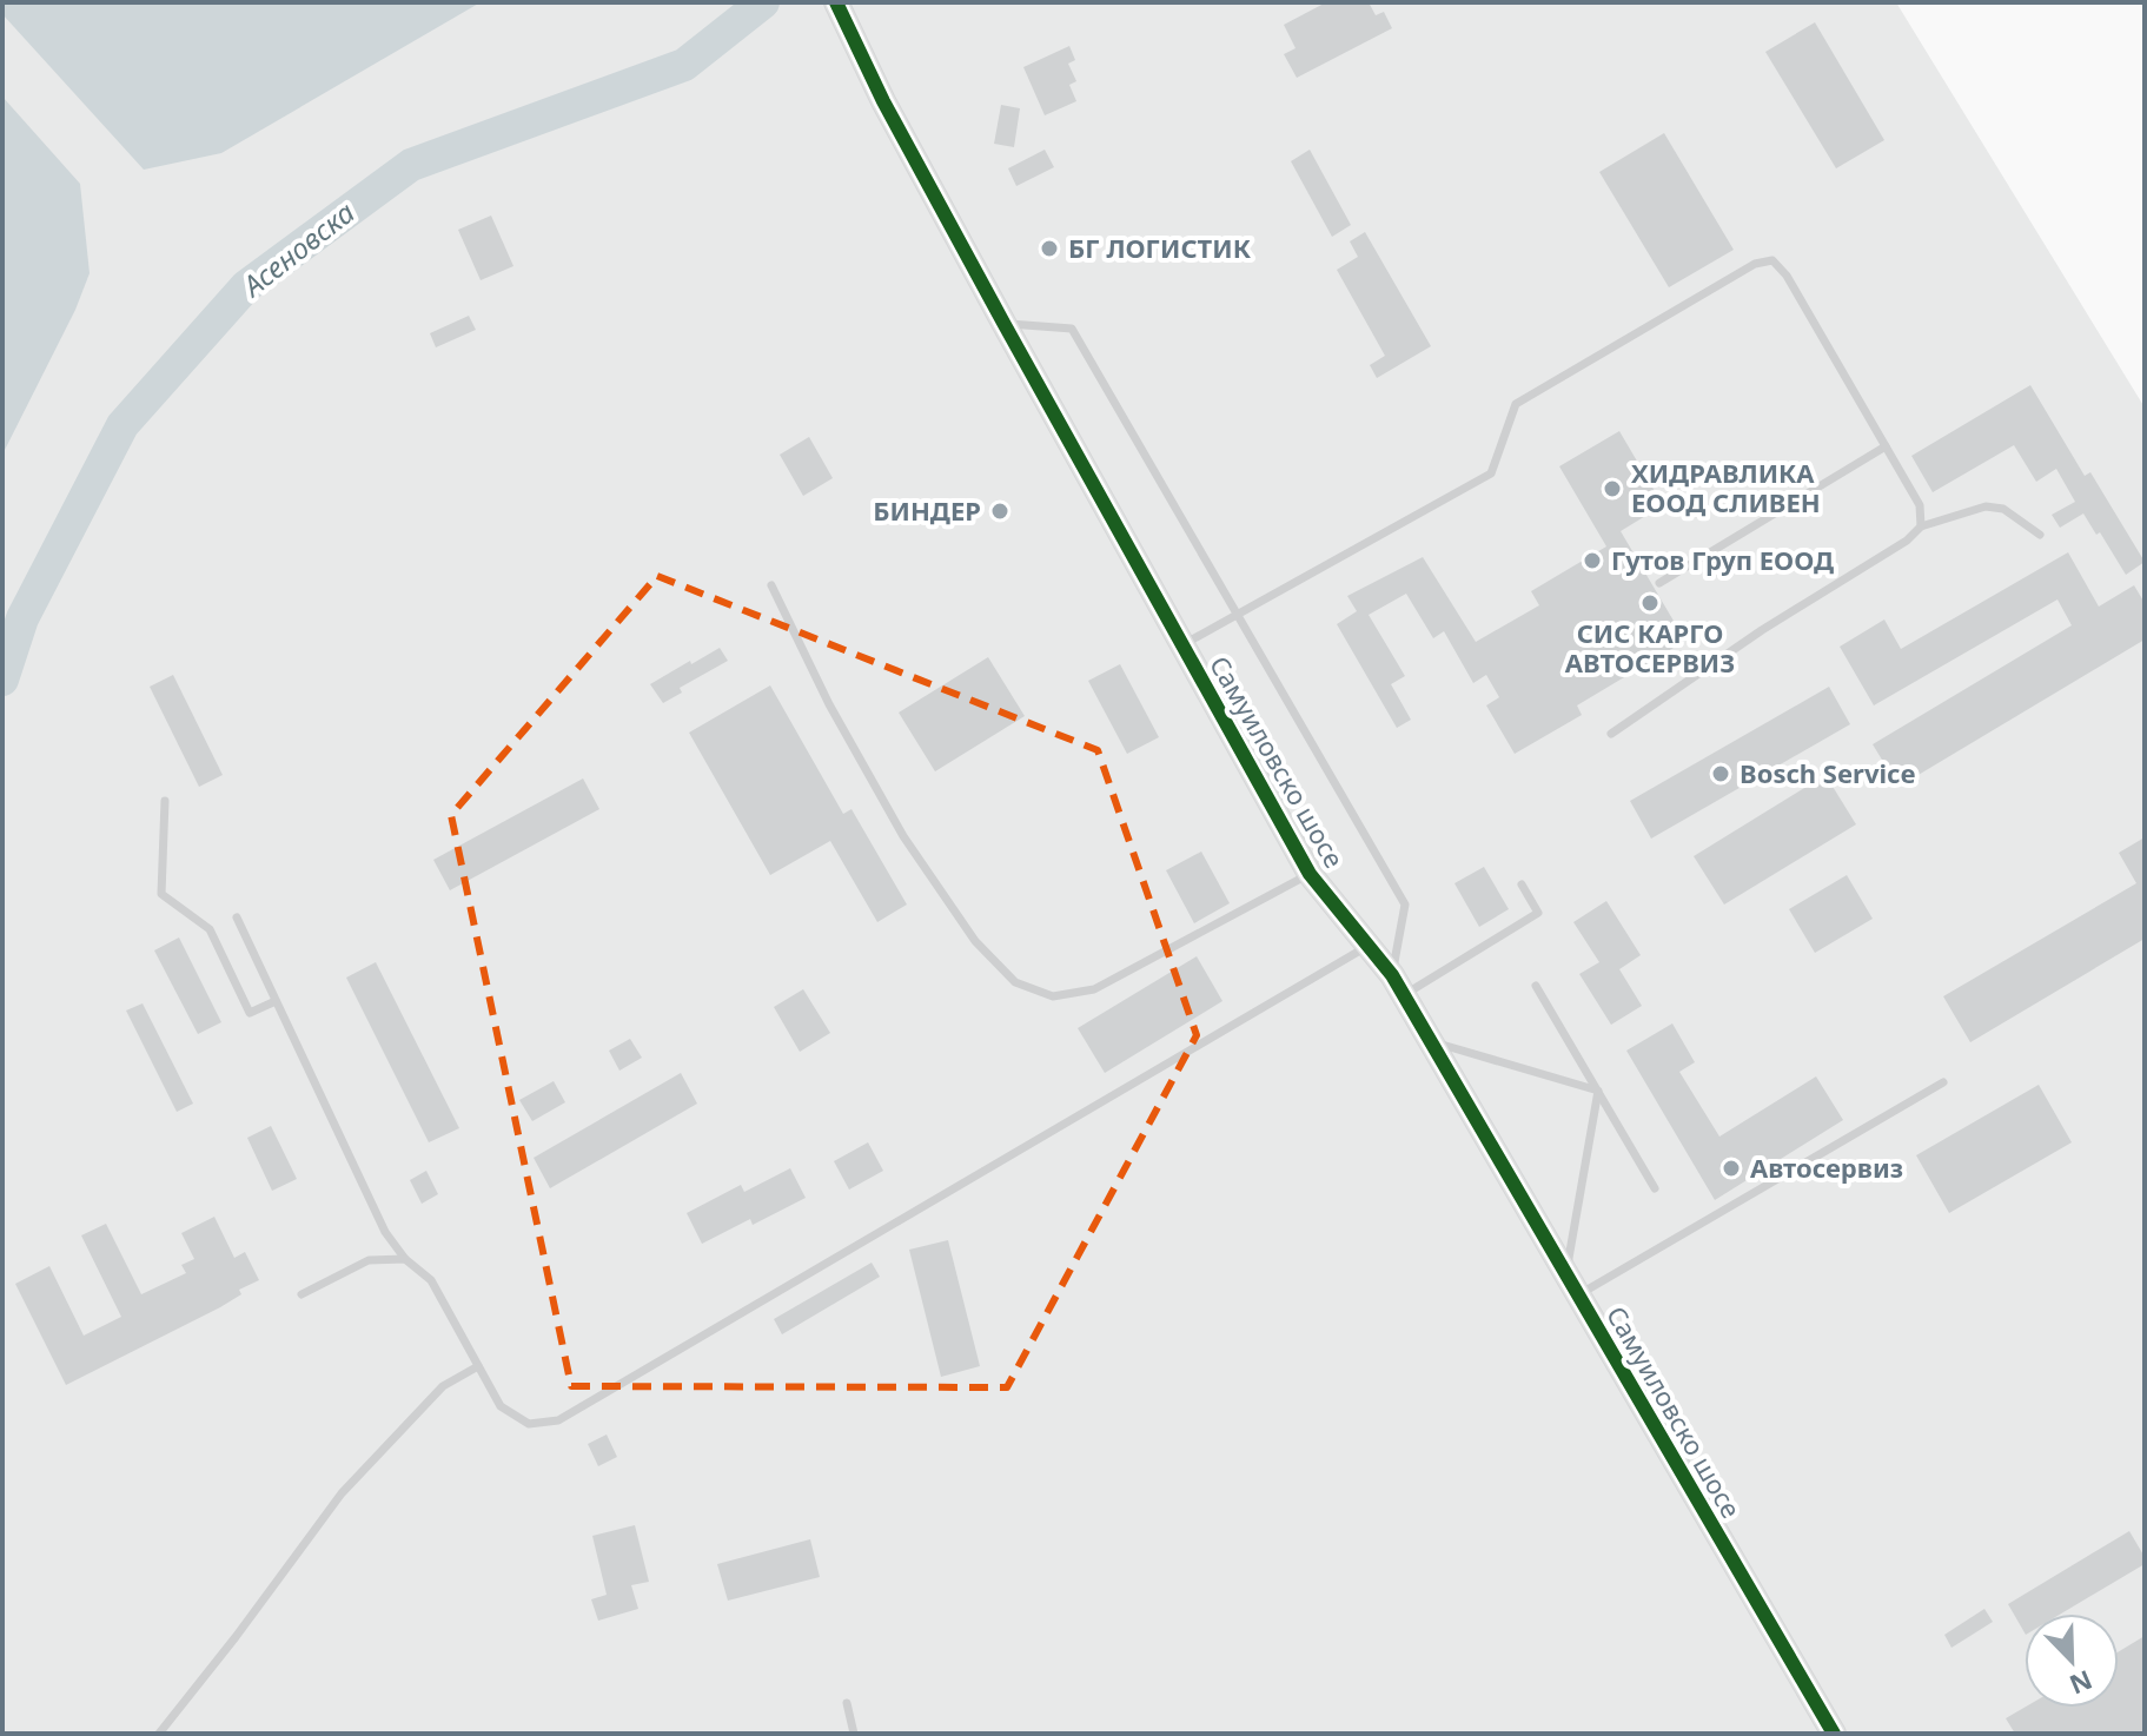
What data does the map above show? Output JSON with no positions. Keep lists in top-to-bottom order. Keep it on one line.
{"streets":{"street":["Самуиловско шосе"]},"water":["Асеновска"],"places":["БГ ЛОГИСТИК","ХИДРАВЛИКА ЕООД СЛИВЕН","БИНДЕР","Гутов Груп ЕООД","СИС КАРГО АВТОСЕРВИЗ","Bosch Service","Автосервиз"],"north":"bottom right"}
